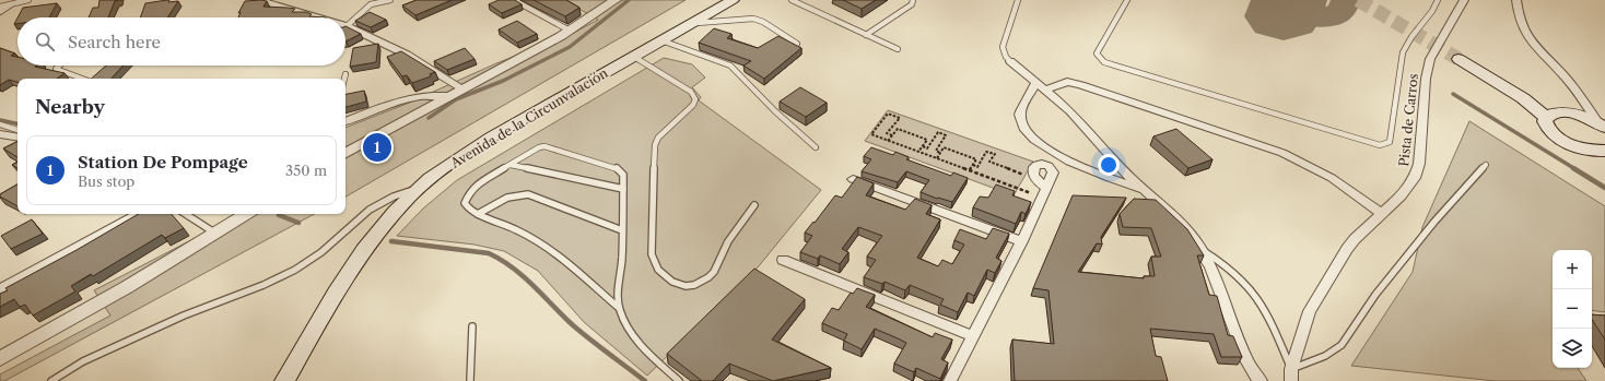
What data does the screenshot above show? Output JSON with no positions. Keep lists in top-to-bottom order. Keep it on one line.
{"streets":{"main road":["Avenida de la Circunvalación"],"street":["Pista de Carros"]},"page":{"search":"Search here","heading":"Nearby","pins":"1","list":[{"mark":"1","name":"Station De Pompage","note":"Bus stop","value":"350 m"}],"map_buttons":["+","−"]}}
